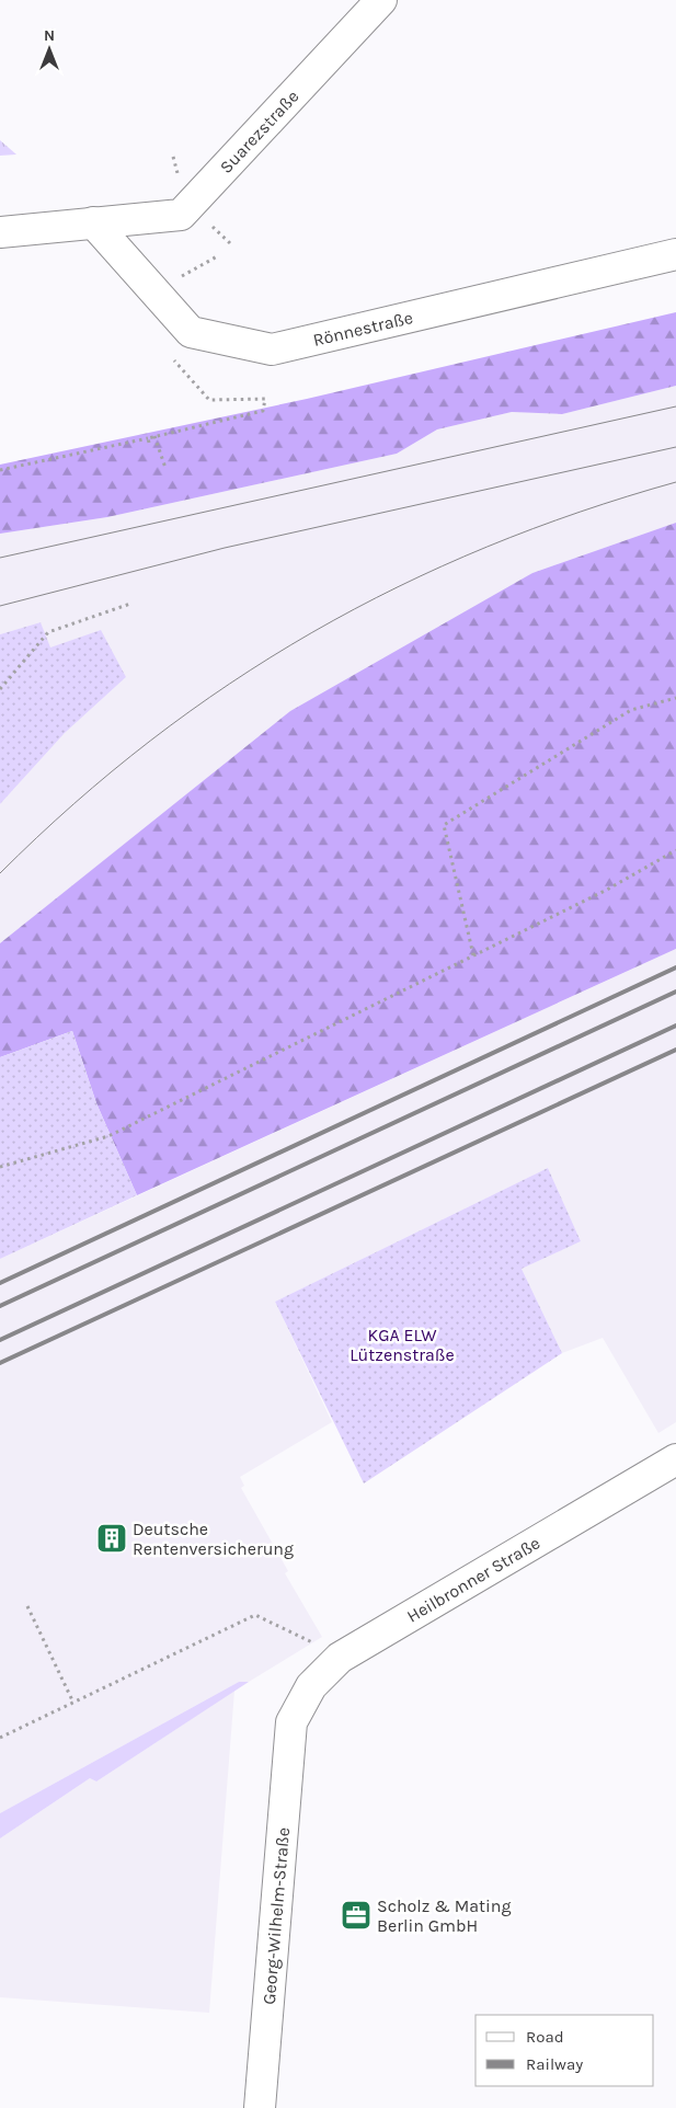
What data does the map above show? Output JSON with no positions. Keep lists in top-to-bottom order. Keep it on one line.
{"streets":{"street":["Suarezstraße","Rönnestraße","Heilbronner Straße","Georg-Wilhelm-Straße"]},"crossings":[["Suarezstraße","Rönnestraße"],["Heilbronner Straße","Georg-Wilhelm-Straße"]],"parks":["KGA ELW Lützenstraße"],"places":{"building":["Deutsche Rentenversicherung"],"office":["Scholz & Mating Berlin GmbH"]},"legend":["Road","Railway"],"north":"top"}
